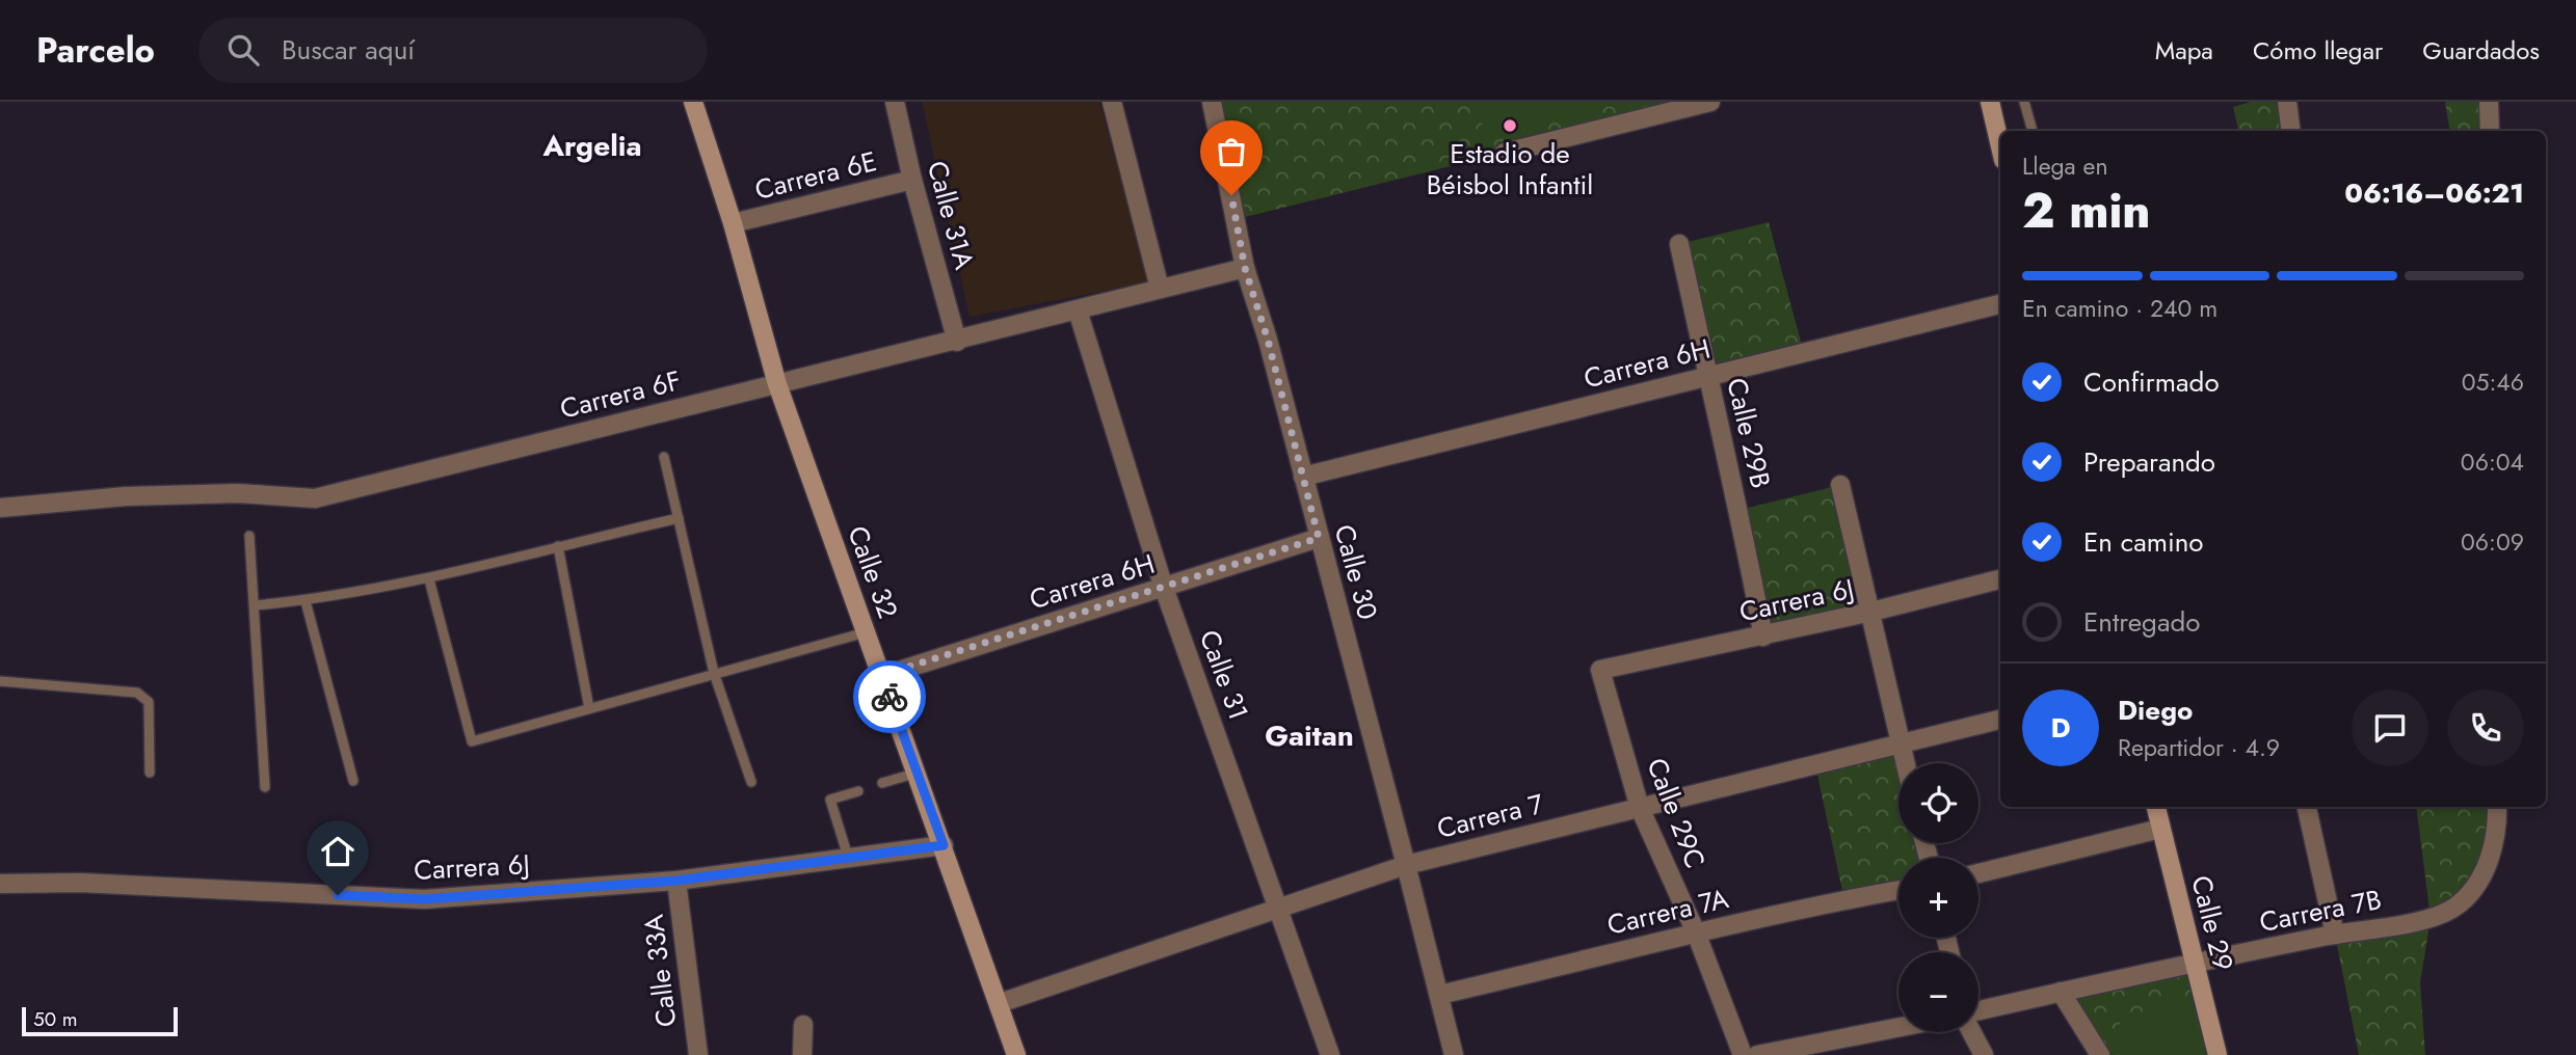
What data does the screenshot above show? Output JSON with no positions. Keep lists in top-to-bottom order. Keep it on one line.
{"streets":{"main road":["Calle 32","Calle 29"],"street":["Carrera 6E","Calle 31A","Carrera 6H","Carrera 6F","Calle 29B","Calle 30","Carrera 6J","Calle 31","Calle 29C","Carrera 7","Carrera 7B","Carrera 7A","Calle 33A"]},"crossings":[["Carrera 6E","Calle 31A"],["Carrera 6E","Calle 32"],["Calle 31A","Carrera 6F"],["Carrera 6H","Calle 29B"],["Carrera 6H","Calle 32"],["Carrera 6H","Calle 30"],["Carrera 6H","Calle 31"],["Carrera 6F","Calle 32"],["Carrera 6F","Calle 30"],["Carrera 6F","Calle 31"],["Calle 29B","Carrera 6J"],["Calle 32","Carrera 6J"],["Calle 32","Carrera 7"],["Calle 30","Carrera 7"],["Calle 30","Carrera 7A"],["Carrera 6J","Calle 29C"],["Carrera 6J","Calle 33A"],["Calle 31","Carrera 7"],["Calle 29C","Carrera 7"],["Calle 29C","Carrera 7A"],["Carrera 7B","Calle 29"]],"districts":["Argelia","Gaitan"],"places":["Estadio de Béisbol Infantil"],"scale_bar":"50 m","page":{"header":"Parcelo","search":"Buscar aquí","nav":["Mapa","Cómo llegar","Guardados"],"heading":["2 min","Llega en","06:16–06:21"],"panel":["Diego","Repartidor · 4.9"],"bar":"En camino · 240 m","list":[["Confirmado","05:46"],["Preparando","06:04"],["En camino","06:09"],"Entregado"],"round":"D","map_buttons":["+","−"],"scale":"50 m"}}
